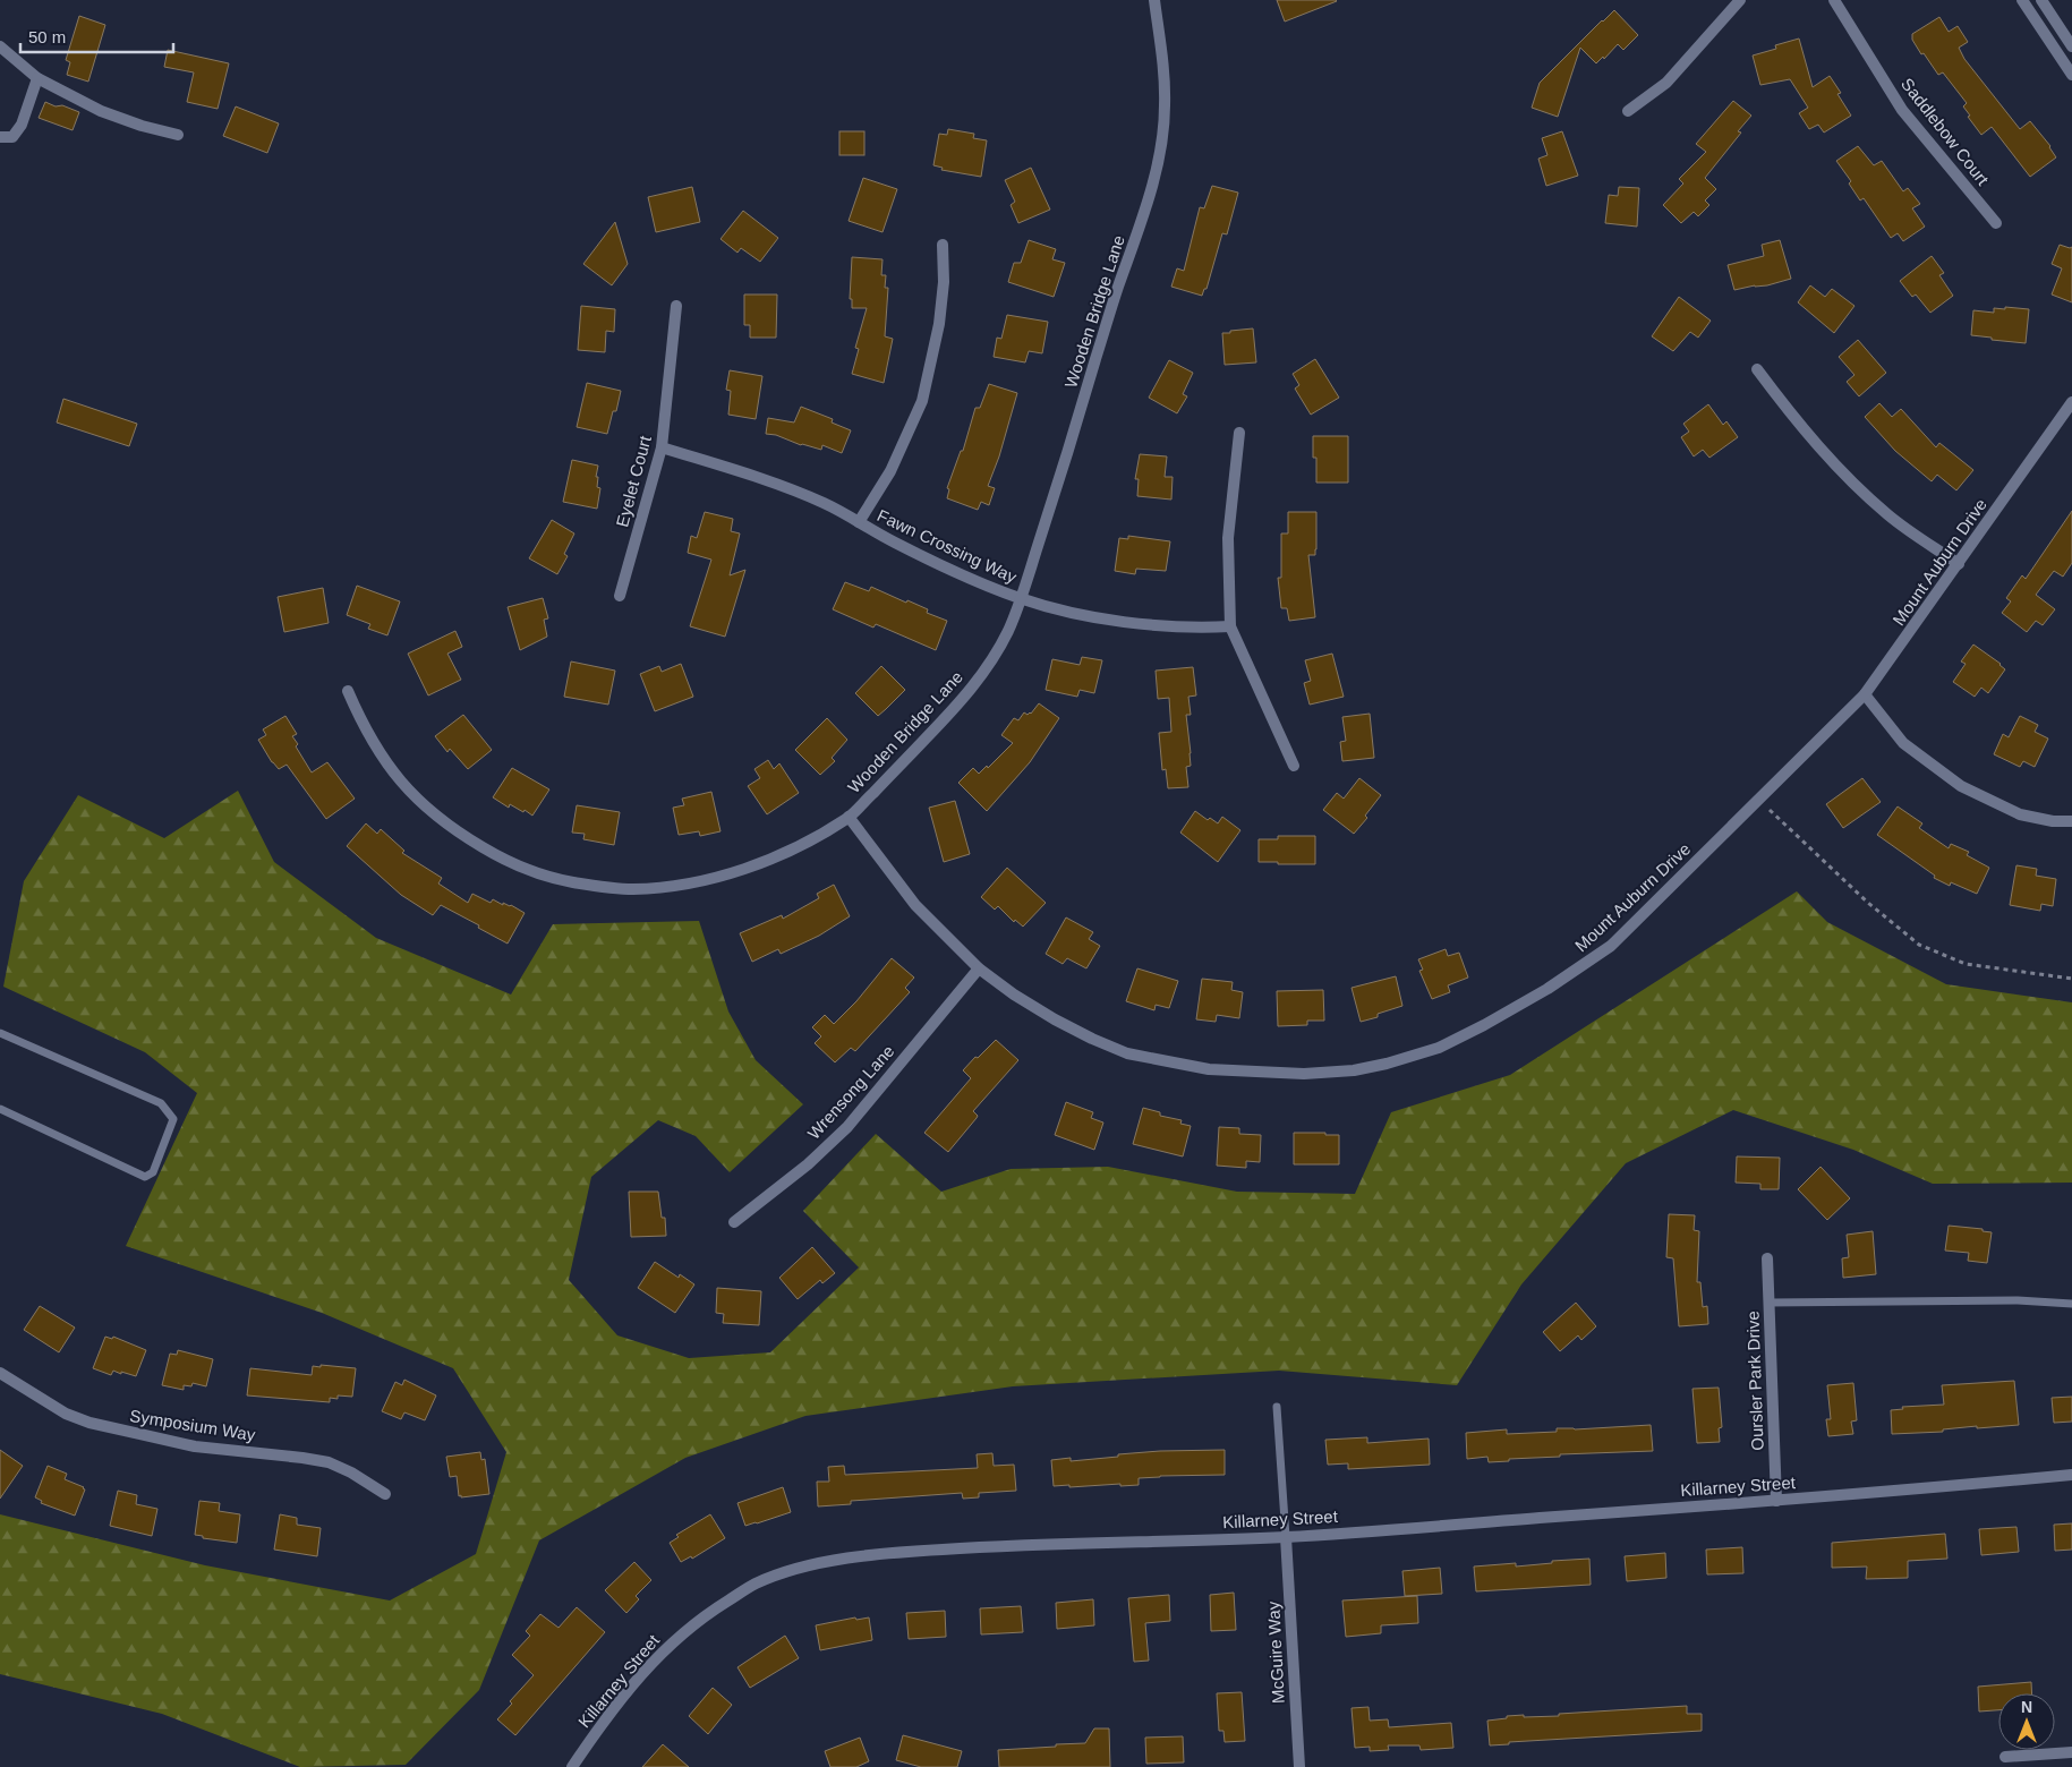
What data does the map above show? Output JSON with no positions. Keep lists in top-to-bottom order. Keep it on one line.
{"streets":{"street":["Saddlebow Court","Wooden Bridge Lane","Eyelet Court","Fawn Crossing Way","Mount Auburn Drive","Wrensong Lane","Oursler Park Drive","Symposium Way","Killarney Street","McGuire Way"]},"crossings":[["Wooden Bridge Lane","Fawn Crossing Way"],["Wooden Bridge Lane","Mount Auburn Drive"],["Eyelet Court","Fawn Crossing Way"],["Mount Auburn Drive","Wrensong Lane"],["Oursler Park Drive","Killarney Street"],["Killarney Street","McGuire Way"]],"scale_bar":"50 m","north":"top"}
